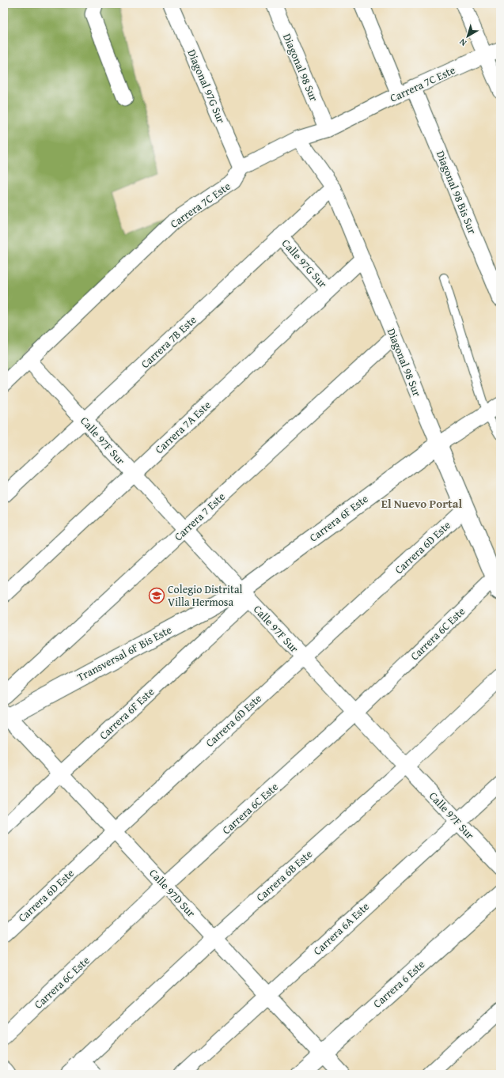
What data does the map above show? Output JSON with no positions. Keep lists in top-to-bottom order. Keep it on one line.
{"streets":{"street":["Diagonal 98 Sur","Carrera 7C Este","Diagonal 97G Sur","Diagonal 98 Bis Sur","Calle 97G Sur","Carrera 7B Este","Carrera 7A Este","Calle 97F Sur","Carrera 7 Este","Carrera 6F Este","Carrera 6D Este","Carrera 6C Este","Transversal 6F Bis Este","Carrera 6B Este","Calle 97D Sur","Carrera 6A Este","Carrera 6 Este"]},"crossings":[["Diagonal 98 Sur","Carrera 7C Este"],["Diagonal 98 Sur","Carrera 7B Este"],["Diagonal 98 Sur","Carrera 7A Este"],["Diagonal 98 Sur","Carrera 7 Este"],["Diagonal 98 Sur","Carrera 6F Este"],["Diagonal 98 Sur","Carrera 6D Este"],["Diagonal 98 Sur","Carrera 6C Este"],["Carrera 7C Este","Diagonal 97G Sur"],["Carrera 7C Este","Diagonal 98 Bis Sur"],["Carrera 7C Este","Calle 97F Sur"],["Calle 97G Sur","Carrera 7B Este"],["Calle 97G Sur","Carrera 7A Este"],["Carrera 7B Este","Calle 97F Sur"],["Carrera 7A Este","Calle 97F Sur"],["Calle 97F Sur","Carrera 7 Este"],["Calle 97F Sur","Carrera 6F Este"],["Calle 97F Sur","Carrera 6D Este"],["Calle 97F Sur","Carrera 6C Este"],["Calle 97F Sur","Transversal 6F Bis Este"],["Calle 97F Sur","Carrera 6B Este"],["Calle 97F Sur","Carrera 6A Este"],["Carrera 6F Este","Transversal 6F Bis Este"],["Carrera 6F Este","Calle 97D Sur"],["Carrera 6D Este","Calle 97D Sur"],["Carrera 6C Este","Calle 97D Sur"],["Transversal 6F Bis Este","Calle 97D Sur"],["Carrera 6B Este","Calle 97D Sur"],["Calle 97D Sur","Carrera 6A Este"],["Calle 97D Sur","Carrera 6 Este"]],"districts":["El Nuevo Portal"],"places":{"school or university":["Colegio Distrital Villa Hermosa"]},"north":"bottom left"}
